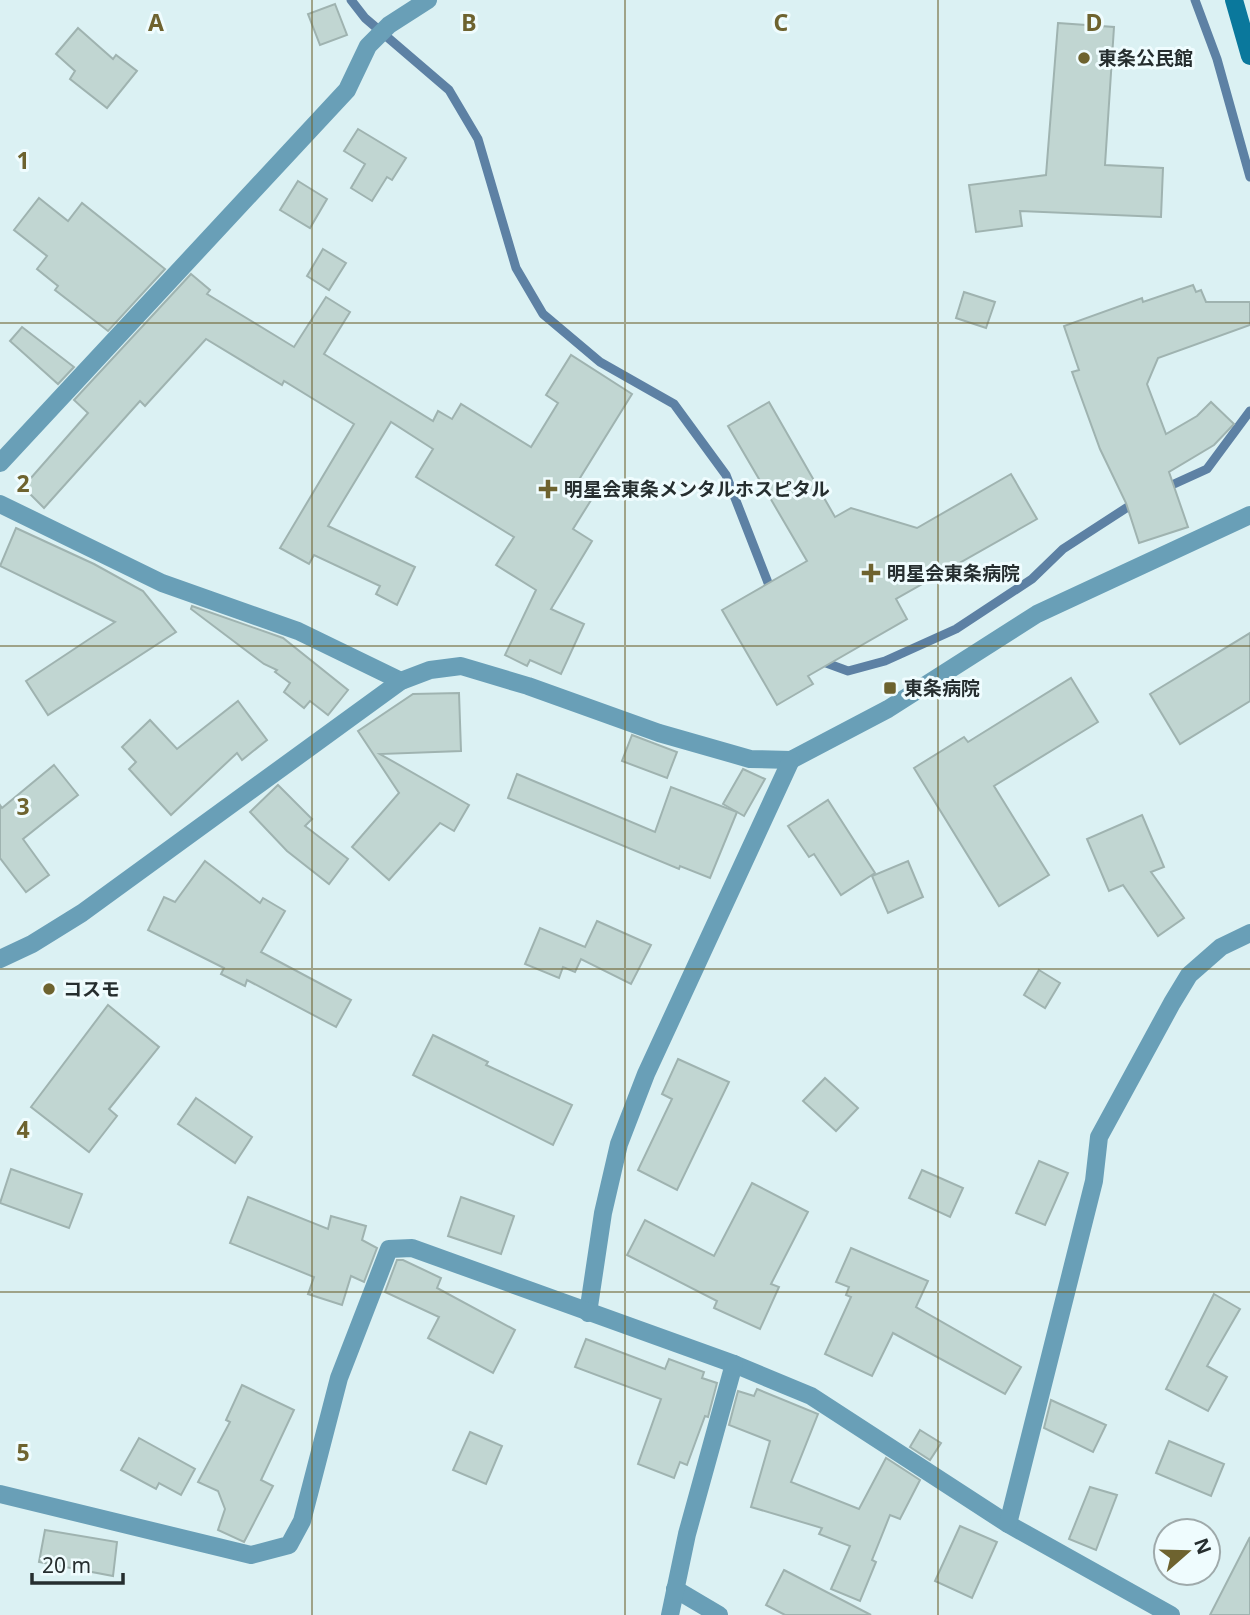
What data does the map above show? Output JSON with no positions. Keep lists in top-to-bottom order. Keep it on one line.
{"places":{"other":["東条公民館","コスモ"],"health":["明星会東条メンタルホスピタル","明星会東条病院"],"transit":["東条病院"]},"scale_bar":"20 m","north":"right","grid":{"columns":["A","B","C","D"],"rows":["1","2","3","4","5"]}}
